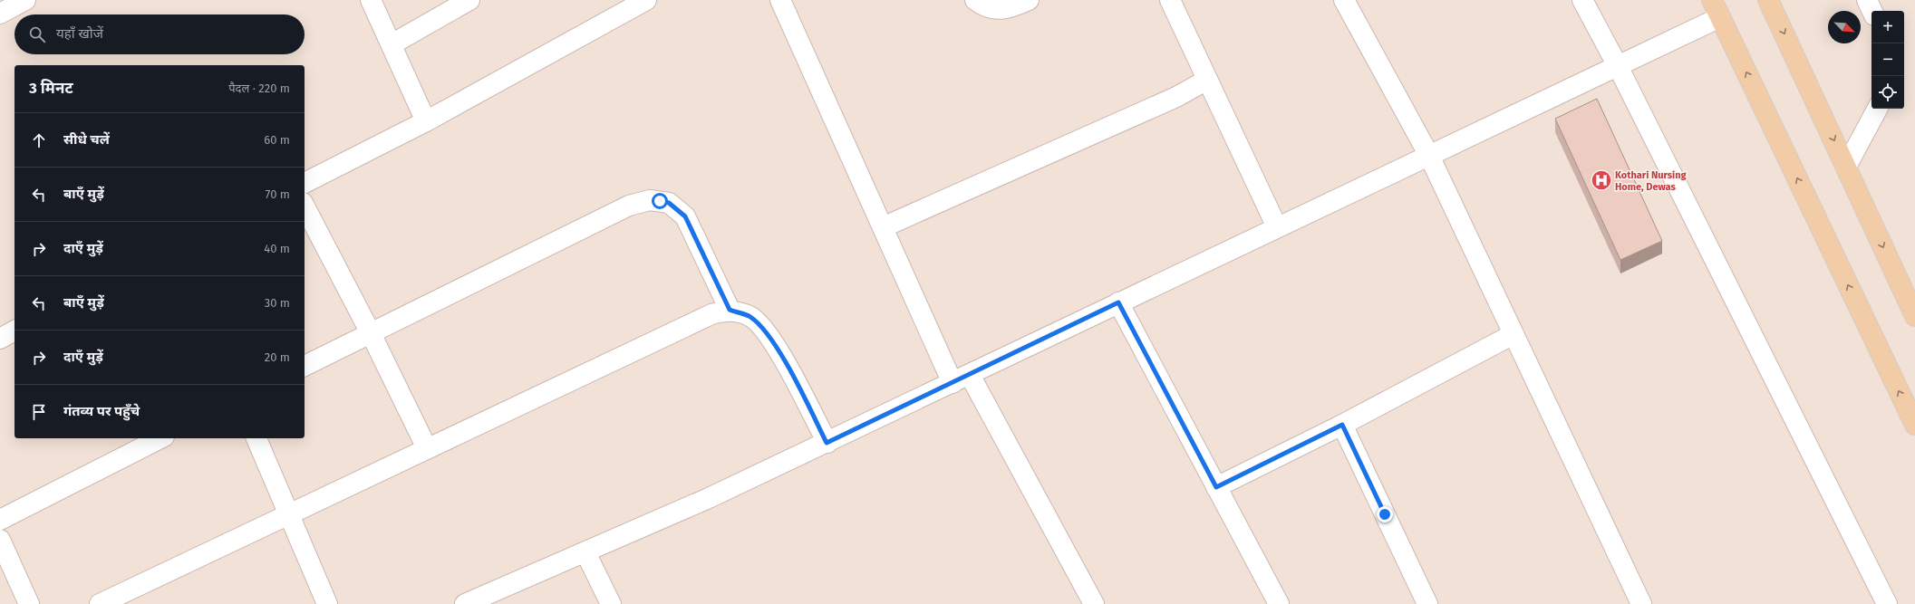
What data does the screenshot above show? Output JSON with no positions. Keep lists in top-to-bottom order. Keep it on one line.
{"places":{"hospital":["Kothari Nursing Home, Dewas"]},"north":"bottom right","page":{"map_buttons":["+","−"],"search":"यहाँ खोजें","heading":["3 मिनट","पैदल · 220 m"],"list":[["सीधे चलें","60 m"],["बाएँ मुड़ें","70 m"],["दाएँ मुड़ें","40 m"],["बाएँ मुड़ें","30 m"],["दाएँ मुड़ें","20 m"],"गंतव्य पर पहुँचे"]}}
